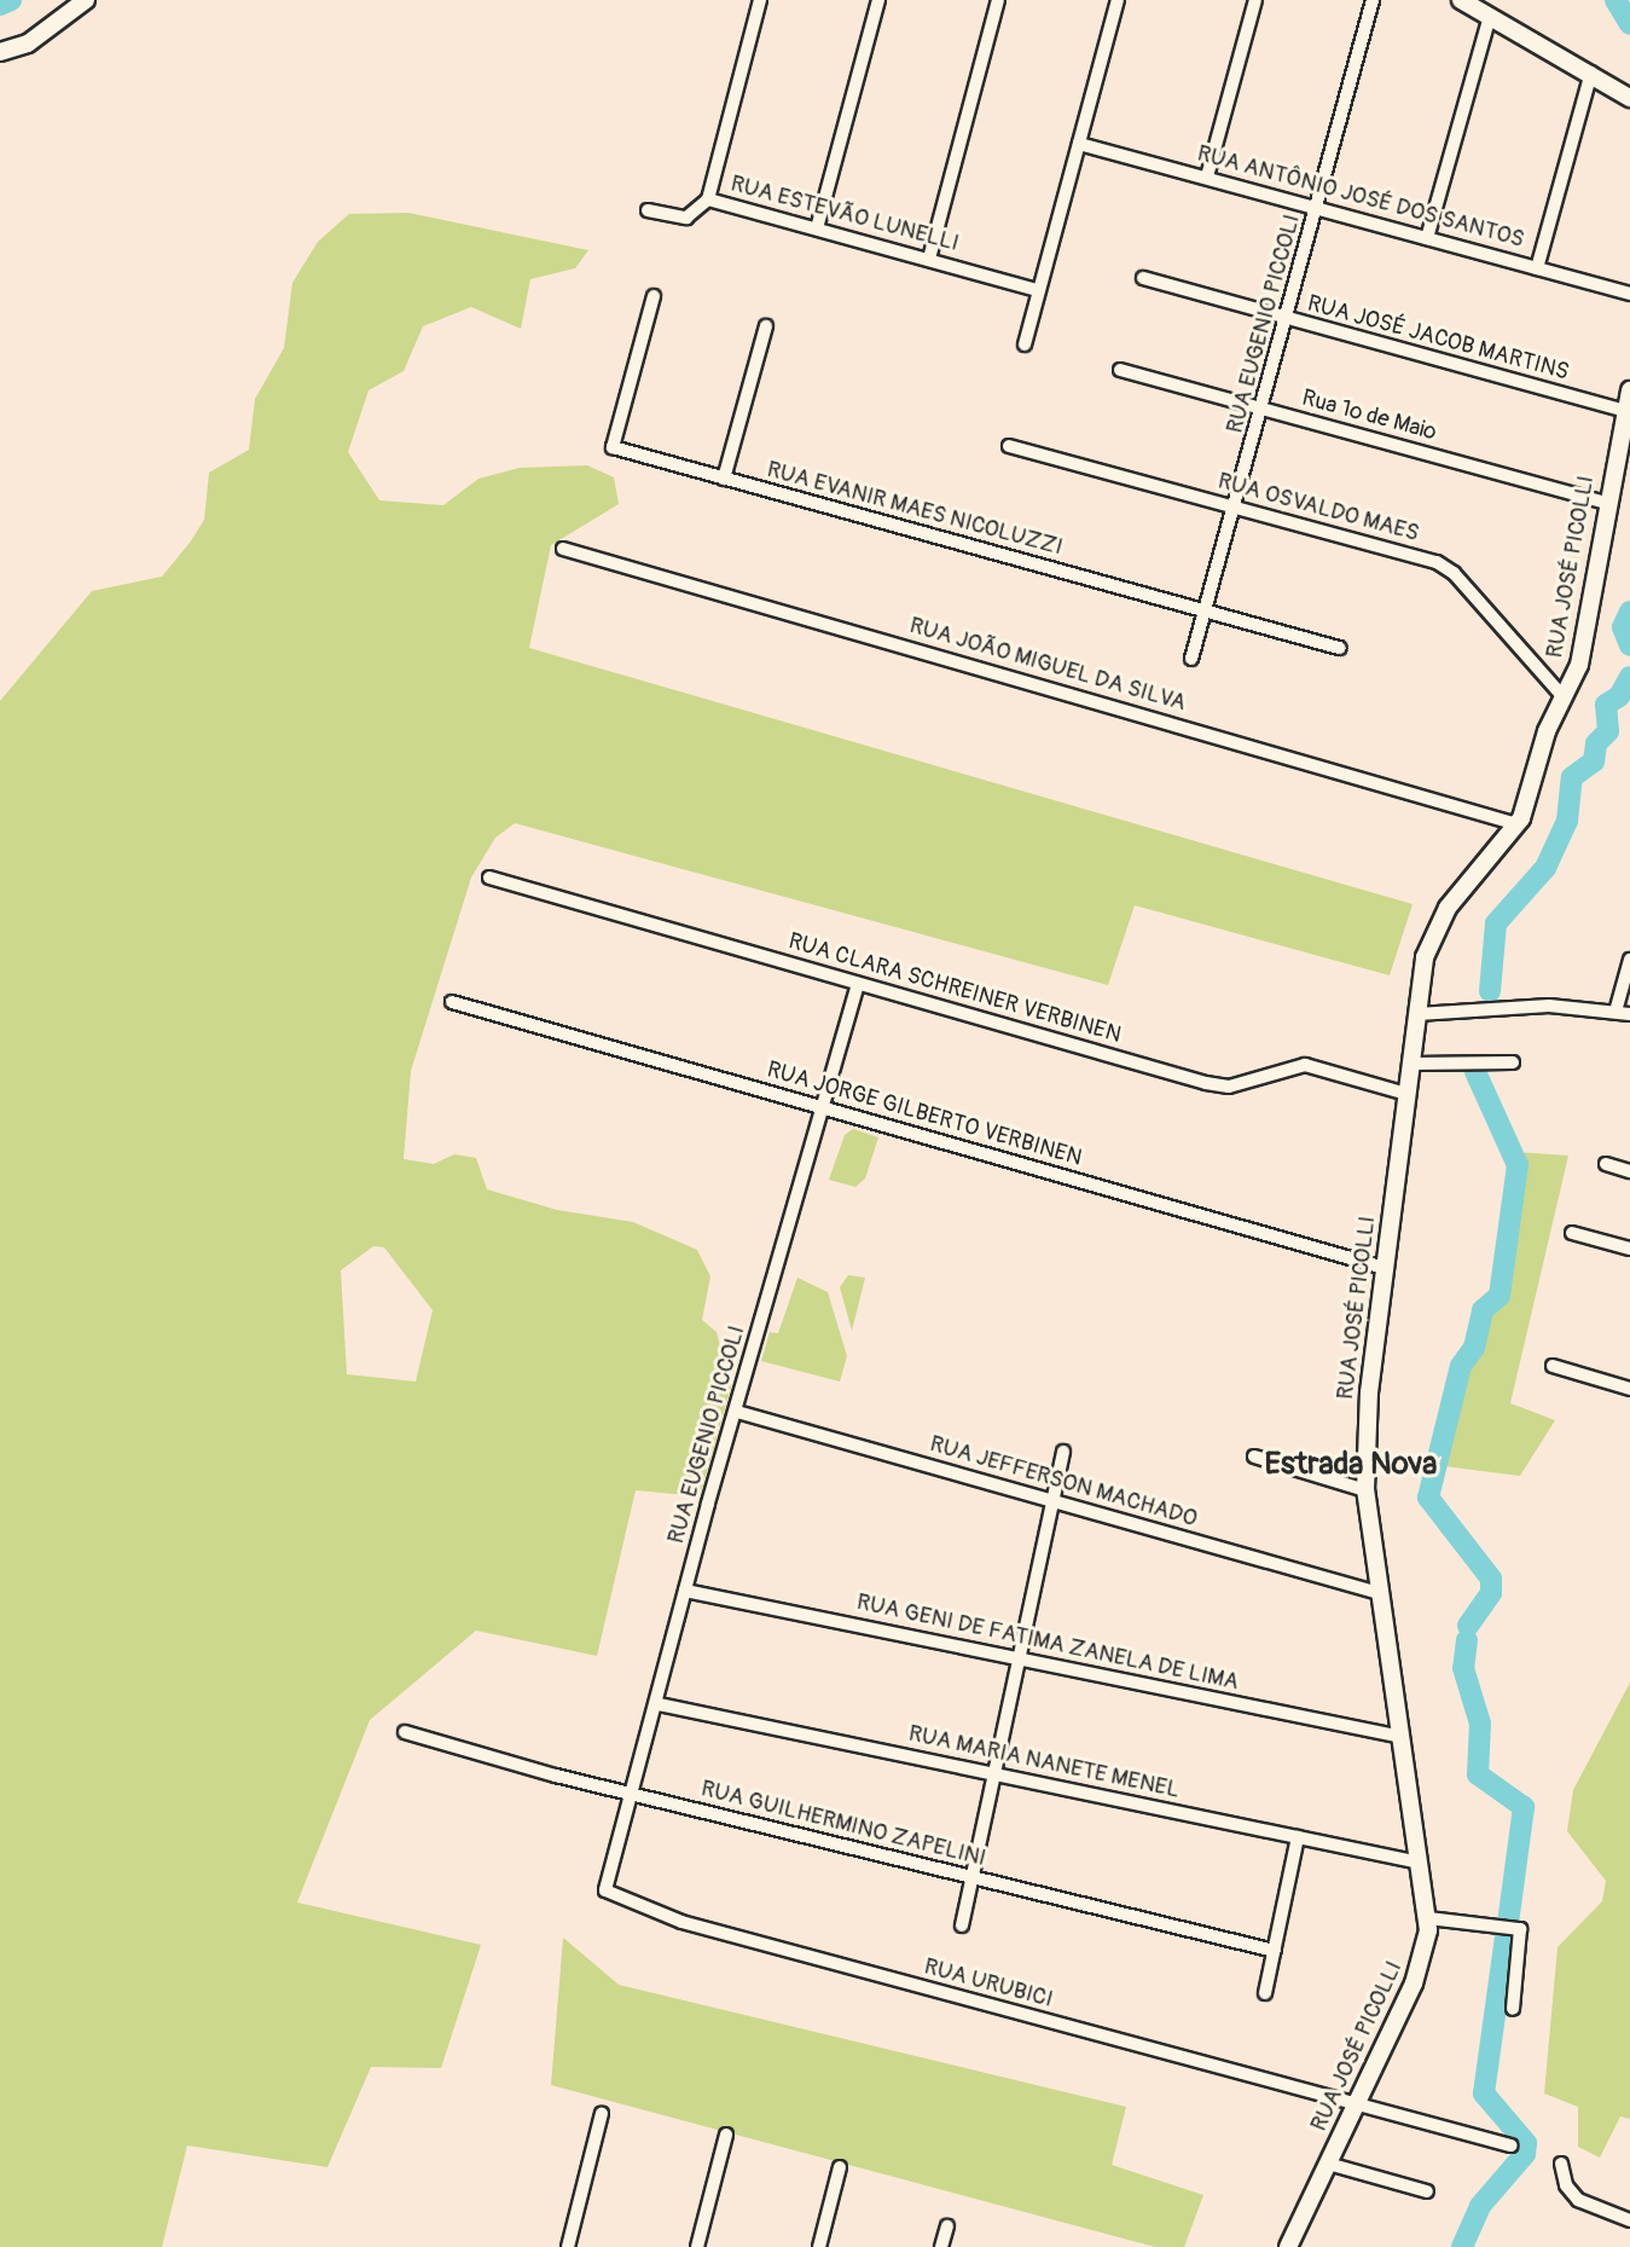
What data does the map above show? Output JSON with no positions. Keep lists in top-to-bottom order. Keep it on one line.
{"streets":{"street":["RUA ANTÔNIO JOSÉ DOS SANTOS","RUA ESTEVÃO LUNELLI","RUA EUGENIO PICCOLI","RUA JOSÉ JACOB MARTINS","Rua 1º de Maio","RUA OSVALDO MAES","RUA EVANIR MAES NICOLUZZI","RUA JOSÉ PICOLLI","RUA JOÃO MIGUEL DA SILVA","RUA CLARA SCHREINER VERBINEN","RUA JORGE GILBERTO VERBINEN","RUA JEFFERSON MACHADO","RUA GENI DE FATIMA ZANELA DE LIMA","RUA MARIA NANETE MENEL","RUA GUILHERMINO ZAPELINI","RUA URUBICI"]},"crossings":[["RUA ANTÔNIO JOSÉ DOS SANTOS","RUA EUGENIO PICCOLI"],["RUA EUGENIO PICCOLI","RUA JOSÉ JACOB MARTINS"],["RUA EUGENIO PICCOLI","Rua 1º de Maio"],["RUA EUGENIO PICCOLI","RUA OSVALDO MAES"],["RUA EUGENIO PICCOLI","RUA EVANIR MAES NICOLUZZI"],["RUA EUGENIO PICCOLI","RUA CLARA SCHREINER VERBINEN"],["RUA EUGENIO PICCOLI","RUA JORGE GILBERTO VERBINEN"],["RUA EUGENIO PICCOLI","RUA JEFFERSON MACHADO"],["RUA EUGENIO PICCOLI","RUA GENI DE FATIMA ZANELA DE LIMA"],["RUA EUGENIO PICCOLI","RUA MARIA NANETE MENEL"],["RUA EUGENIO PICCOLI","RUA GUILHERMINO ZAPELINI"],["RUA EUGENIO PICCOLI","RUA URUBICI"],["RUA JOSÉ JACOB MARTINS","RUA JOSÉ PICOLLI"],["Rua 1º de Maio","RUA JOSÉ PICOLLI"],["RUA OSVALDO MAES","RUA JOSÉ PICOLLI"],["RUA JOSÉ PICOLLI","RUA JOÃO MIGUEL DA SILVA"],["RUA JOSÉ PICOLLI","RUA CLARA SCHREINER VERBINEN"],["RUA JOSÉ PICOLLI","RUA JORGE GILBERTO VERBINEN"],["RUA JOSÉ PICOLLI","RUA JEFFERSON MACHADO"],["RUA JOSÉ PICOLLI","RUA GENI DE FATIMA ZANELA DE LIMA"],["RUA JOSÉ PICOLLI","RUA MARIA NANETE MENEL"],["RUA JOSÉ PICOLLI","RUA URUBICI"]],"districts":["Estrada Nova"]}
